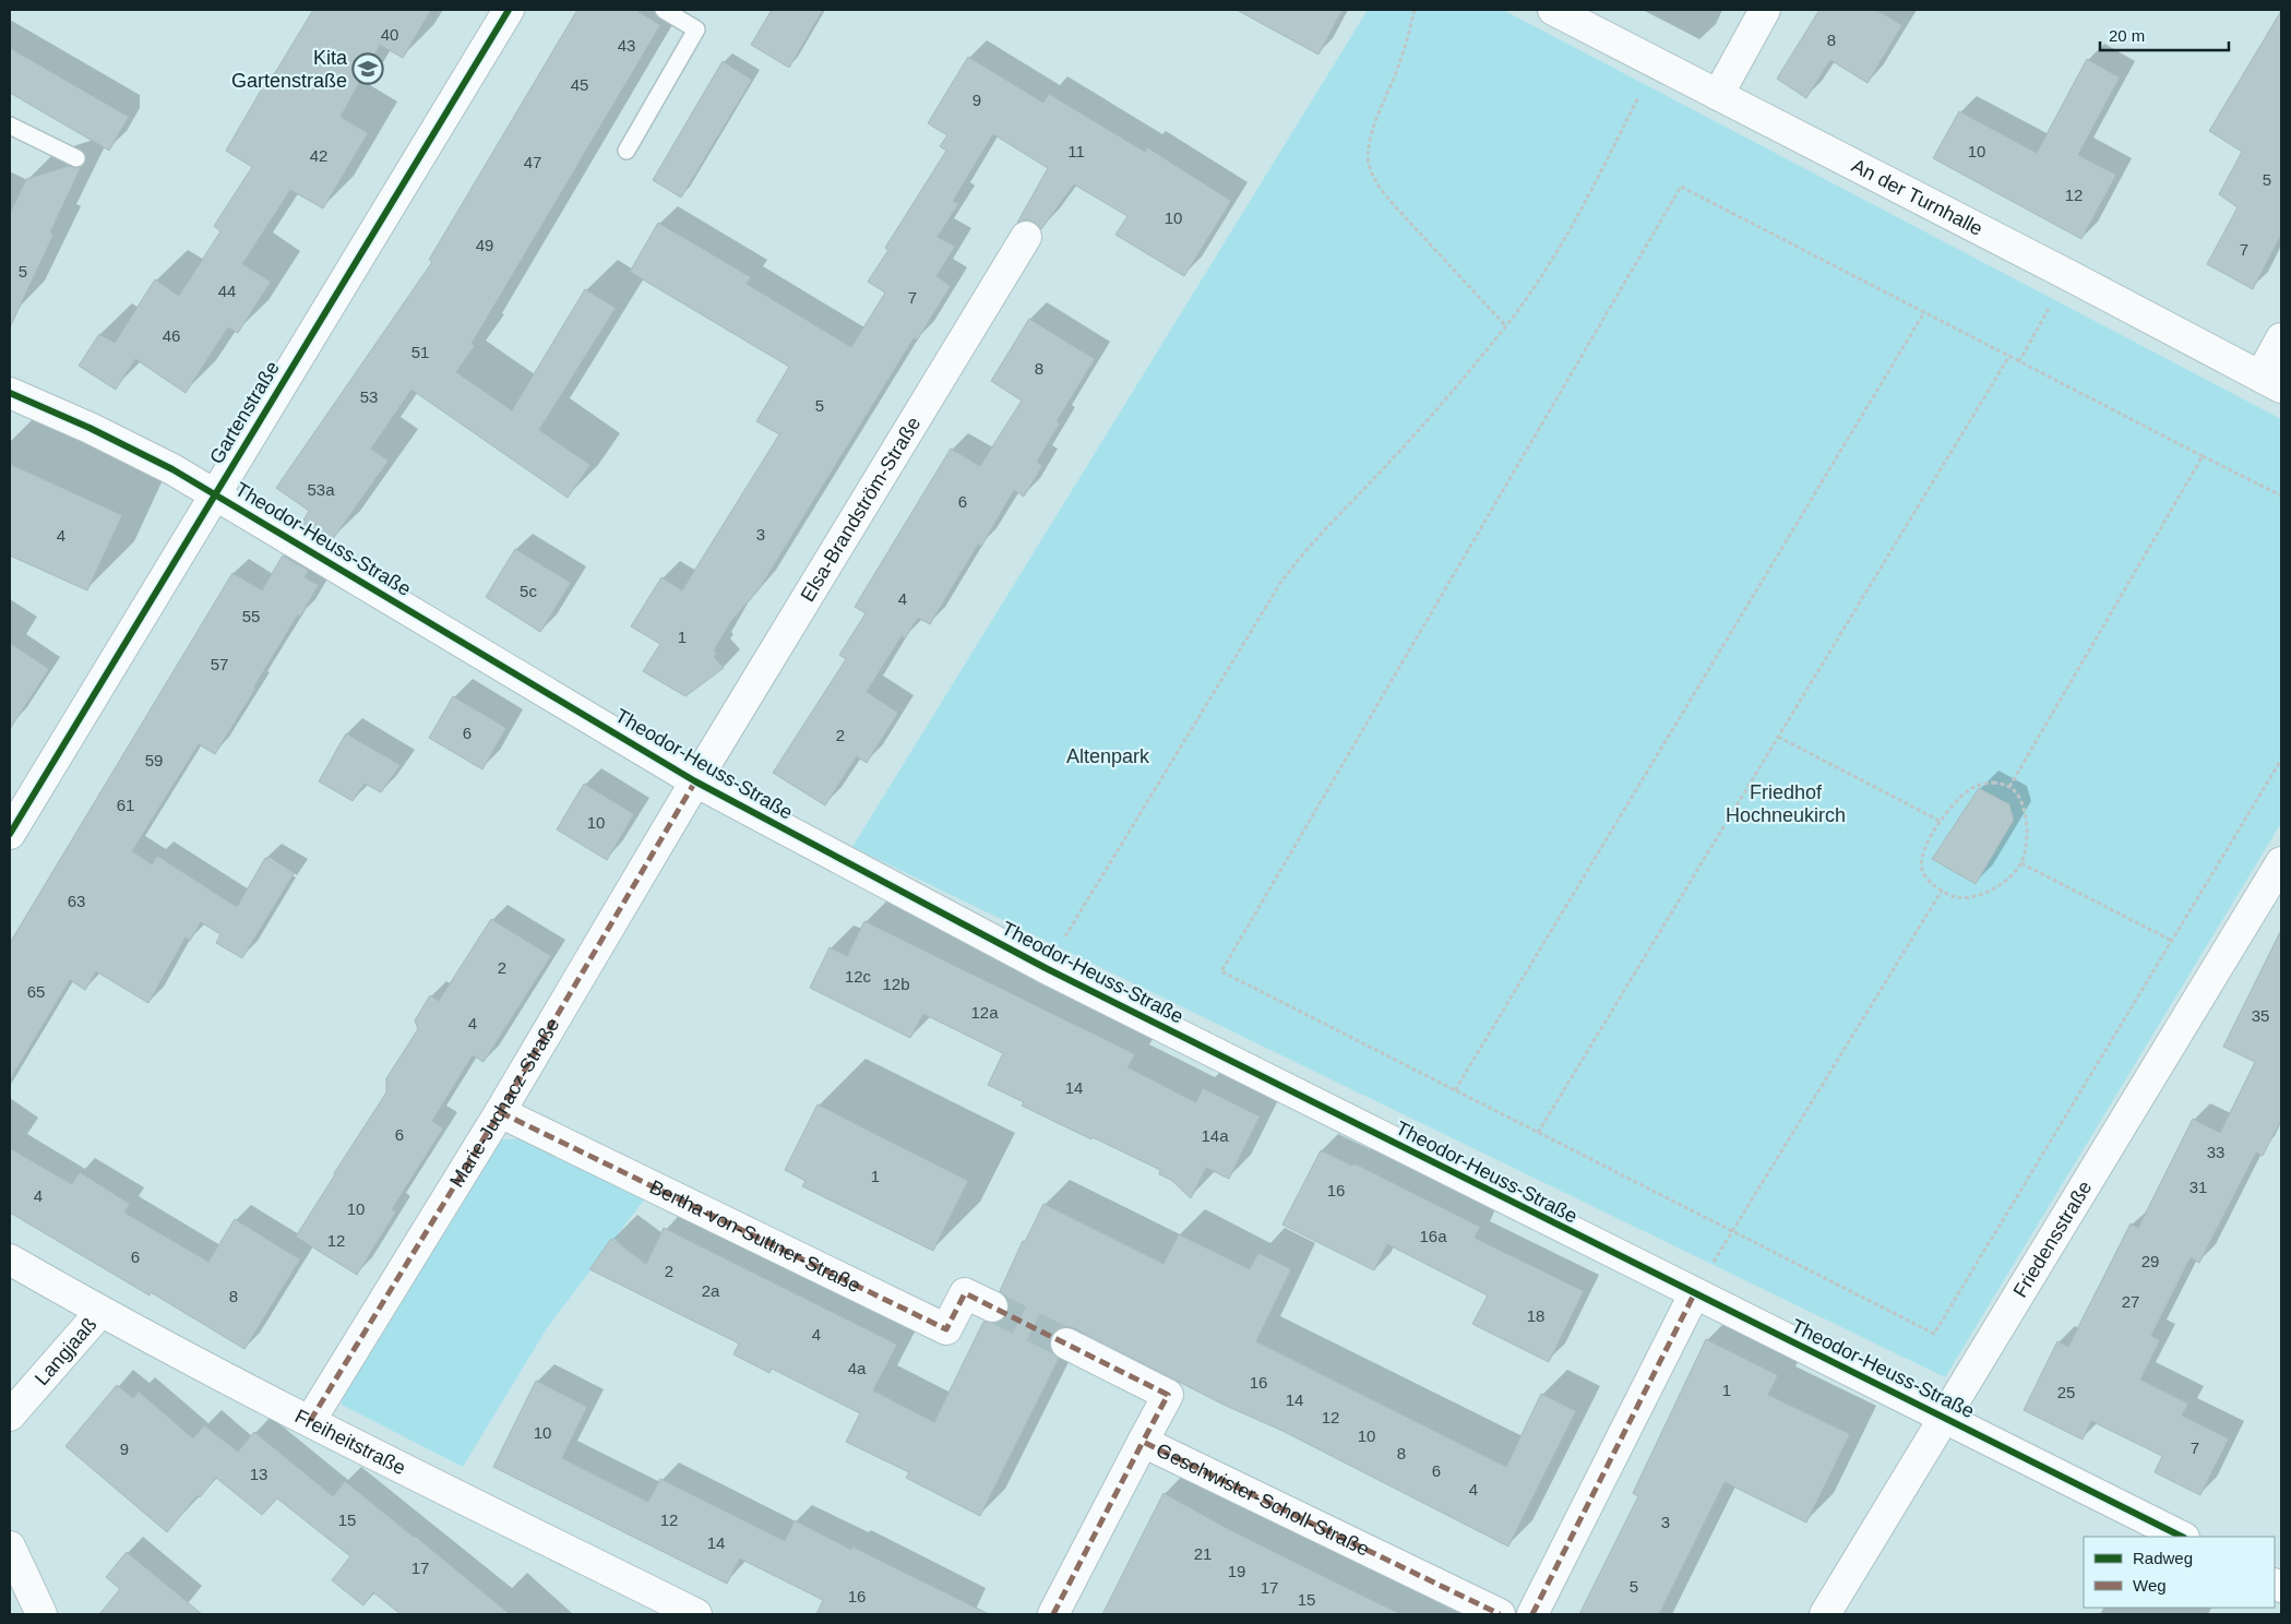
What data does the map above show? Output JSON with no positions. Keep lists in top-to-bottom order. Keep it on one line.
{"streets":{"street":["An der Turnhalle","Gartenstraße","Elsa-Brandström-Straße","Theodor-Heuss-Straße","Marie-Juchacz-Straße","Bertha-von-Suttner-Straße","Friedensstraße","Langjaaß","Freiheitstraße","Geschwister-Scholl-Straße"]},"crossings":[["Gartenstraße","Theodor-Heuss-Straße"],["Elsa-Brandström-Straße","Theodor-Heuss-Straße"],["Elsa-Brandström-Straße","Marie-Juchacz-Straße"],["Theodor-Heuss-Straße","Marie-Juchacz-Straße"],["Theodor-Heuss-Straße","Friedensstraße"],["Marie-Juchacz-Straße","Bertha-von-Suttner-Straße"],["Marie-Juchacz-Straße","Freiheitstraße"],["Langjaaß","Freiheitstraße"]],"parks":["Altenpark","Friedhof Hochneukirch"],"places":{"school or university":["Kita Gartenstraße"]},"house_numbers":["40","8","43","45","9","11","10","42","47","5","12","10","49","7","5","44","7","46","51","8","53","5","53a","6","3","4","5c","4","55","1","57","6","2","59","61","10","63","2","12c","12b","65","12a","35","4","14","6","14a","33","1","31","16","4","10","16a","12","6","29","2","2a","8","27","18","4","4a","16","1","25","14","12","10","10","7","9","8","6","13","4","15","12","3","14","21","17","19","5","17","16","15"],"legend":["Radweg","Weg"],"scale_bar":"20 m"}
